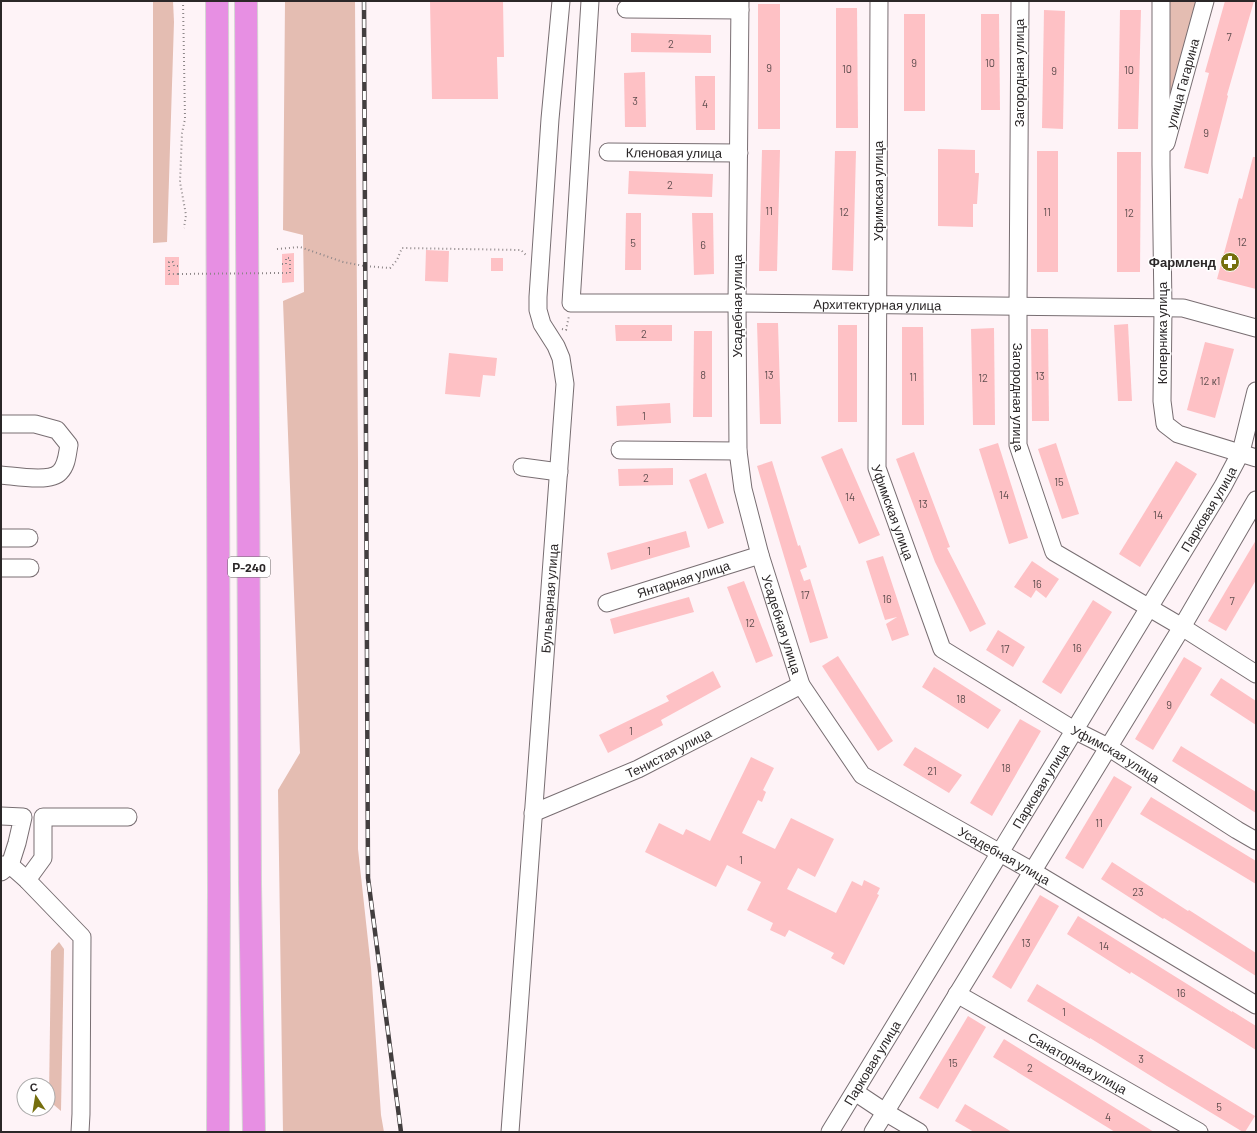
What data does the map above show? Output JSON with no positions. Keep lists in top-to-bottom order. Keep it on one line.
{"streets":{"highway":["Р-240"],"street":["Загородная улица","улица Гагарина","Кленовая улица","Уфимская улица","Архитектурная улица","Усадебная улица","Коперника улица","Парковая улица","Янтарная улица","Бульварная улица","Тенистая улица","Санаторная улица"]},"crossings":[["Загородная улица","Архитектурная улица"],["Загородная улица","Парковая улица"],["улица Гагарина","Коперника улица"],["Кленовая улица","Усадебная улица"],["Уфимская улица","Архитектурная улица"],["Уфимская улица","Парковая улица"],["Архитектурная улица","Усадебная улица"],["Архитектурная улица","Коперника улица"],["Усадебная улица","Парковая улица"],["Усадебная улица","Янтарная улица"],["Усадебная улица","Тенистая улица"],["Коперника улица","Парковая улица"],["Бульварная улица","Тенистая улица"]],"places":{"pharmacy":["Фармленд"]},"house_numbers":["7","2","9","10","9","10","10","9","3","4","9","2","11","12","11","12","12","5","6","2","8","13","13","11","12","12 к1","1","2","15","14","14","13","14","1","16","17","16","7","12","16","17","18","9","1","18","21","11","1","23","13","14","16","1","3","15","2","5","4"],"north":"top"}
